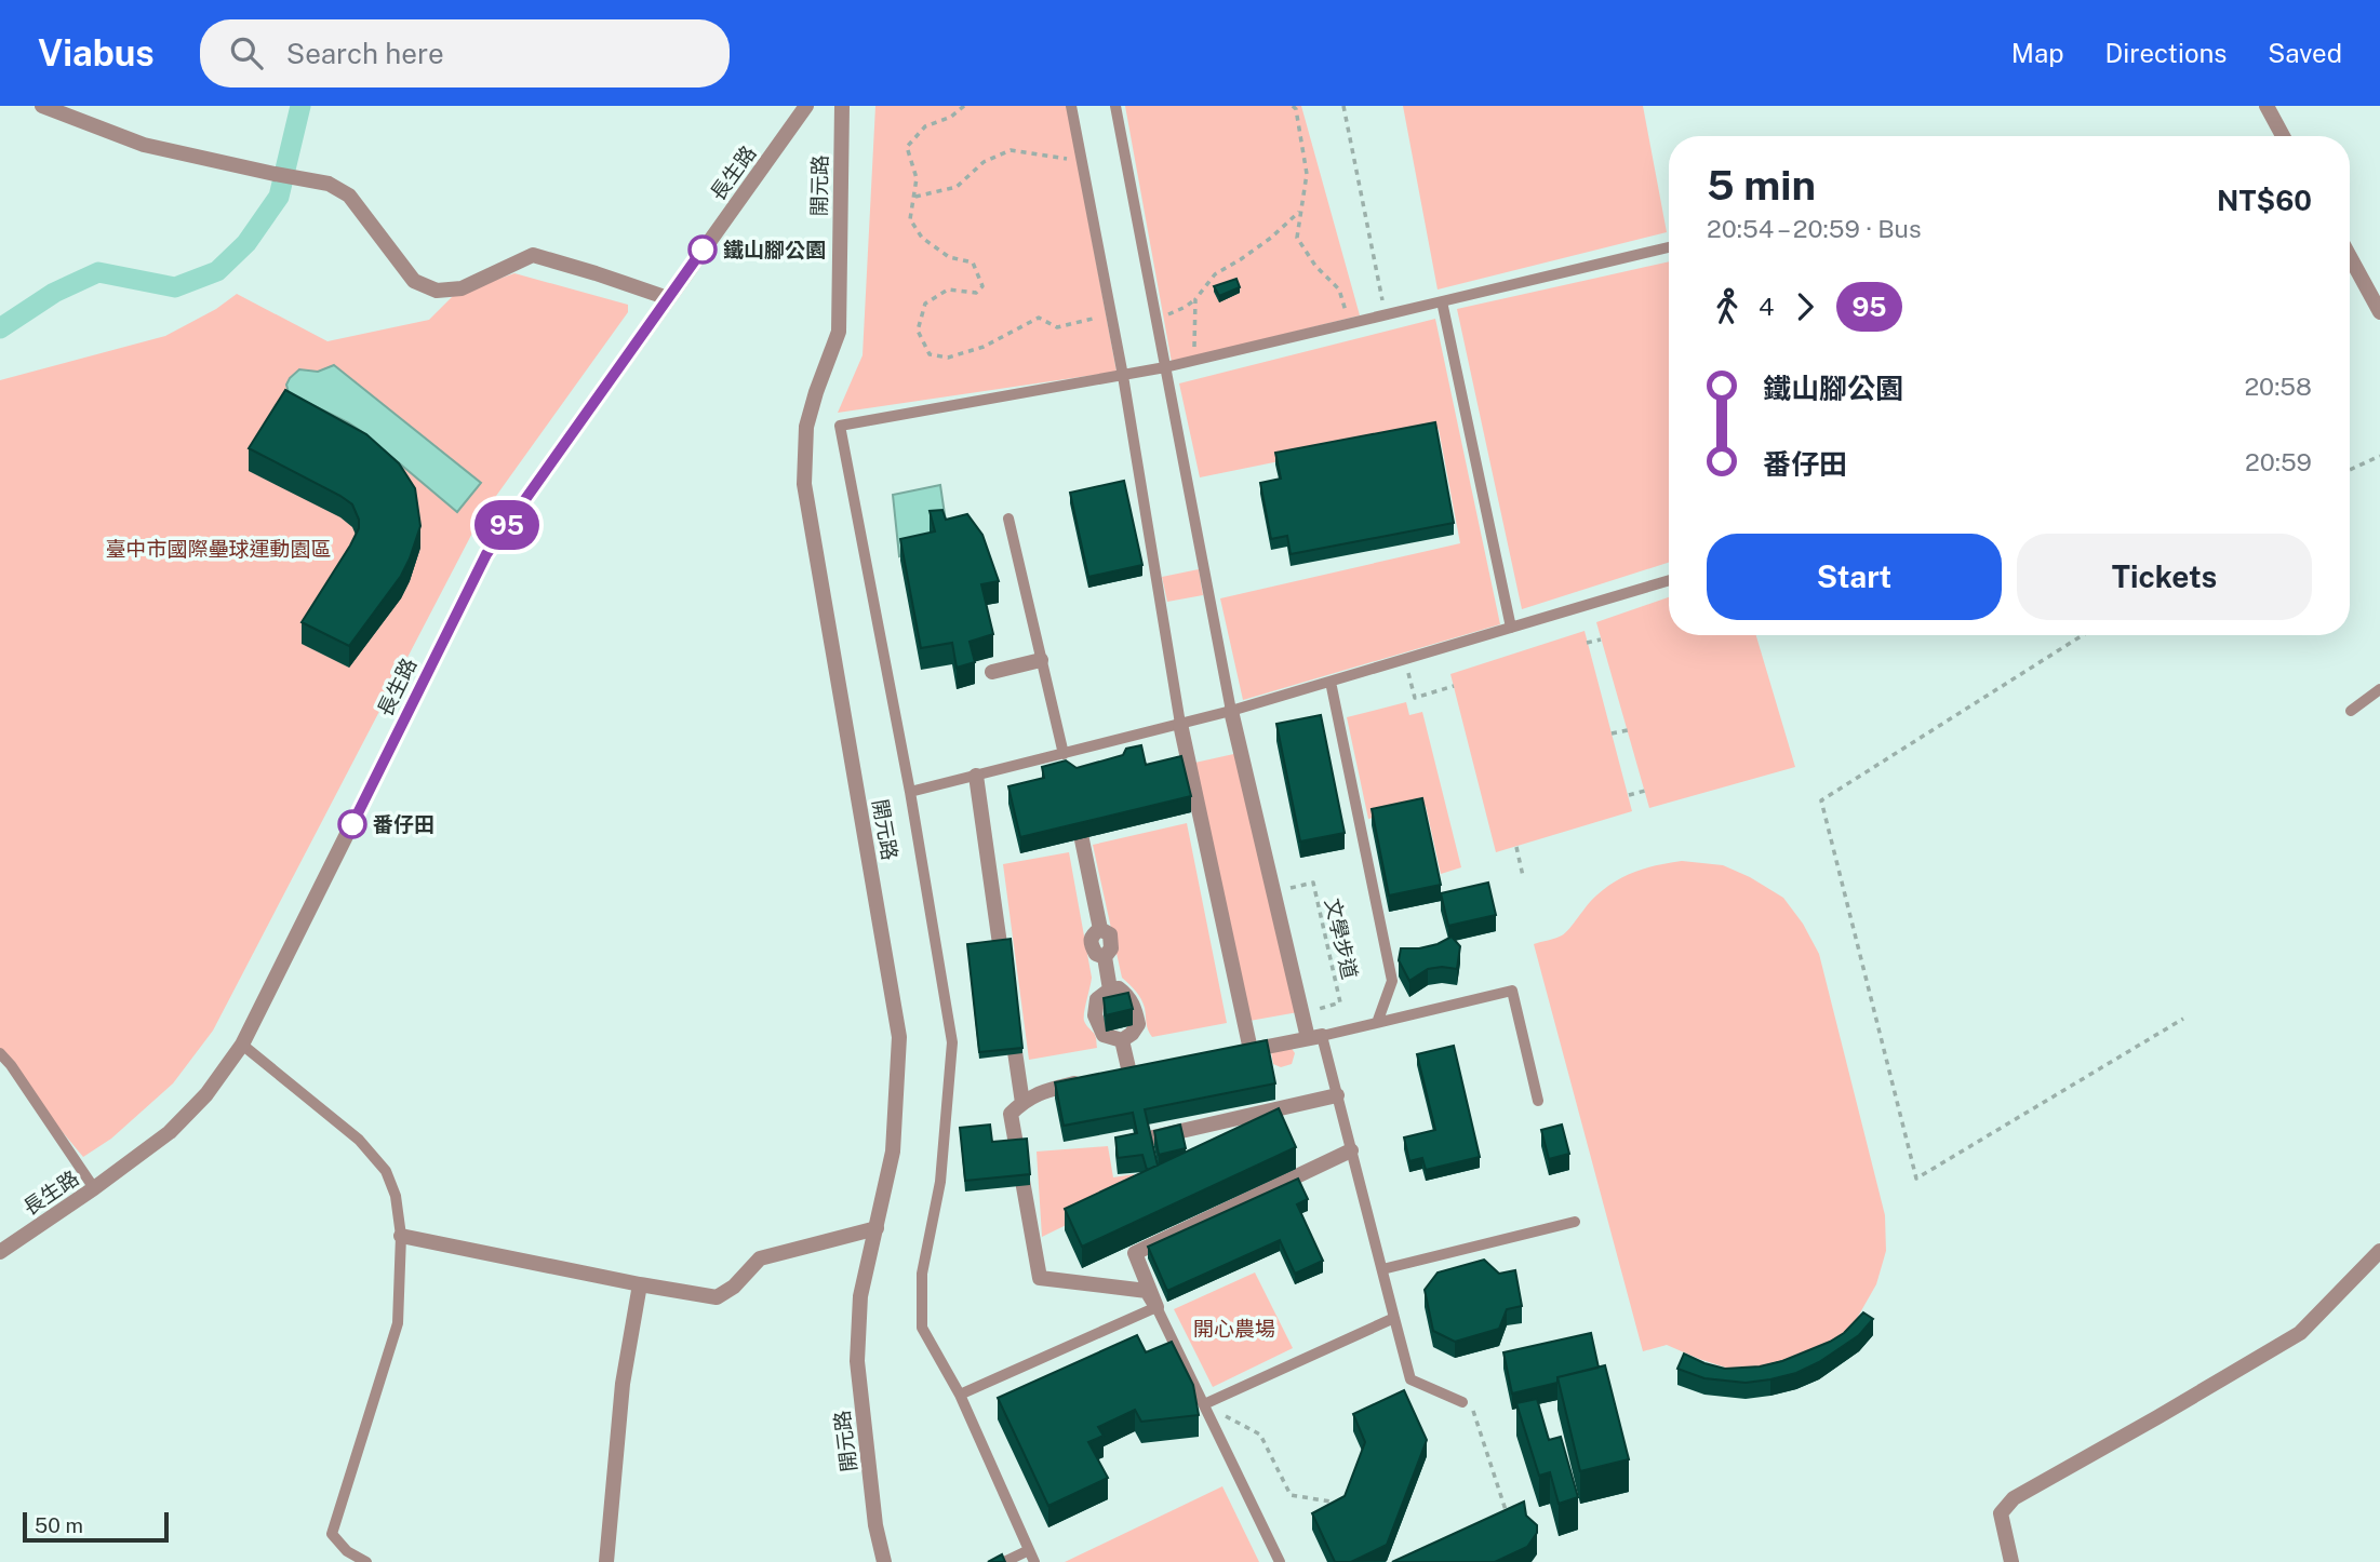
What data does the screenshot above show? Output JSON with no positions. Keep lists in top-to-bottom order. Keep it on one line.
{"streets":{"street":["長生路","開元路"],"path":["文學步道"]},"parks":["臺中市國際壘球運動園區","開心農場"],"places":["鐵山腳公園","番仔田"],"lines":["bus line 95"],"scale_bar":"50 m","page":{"header":"Viabus","search":"Search here","nav":["Map","Directions","Saved"],"on_map":"95","heading":["5 min","20:54 – 20:59 · Bus","NT$60"],"legs":["4","95"],"list":[{"name":"鐵山腳公園","value":"20:58"},{"name":"番仔田","value":"20:59"}],"buttons":["Start","Tickets"],"scale":"50 m"}}
